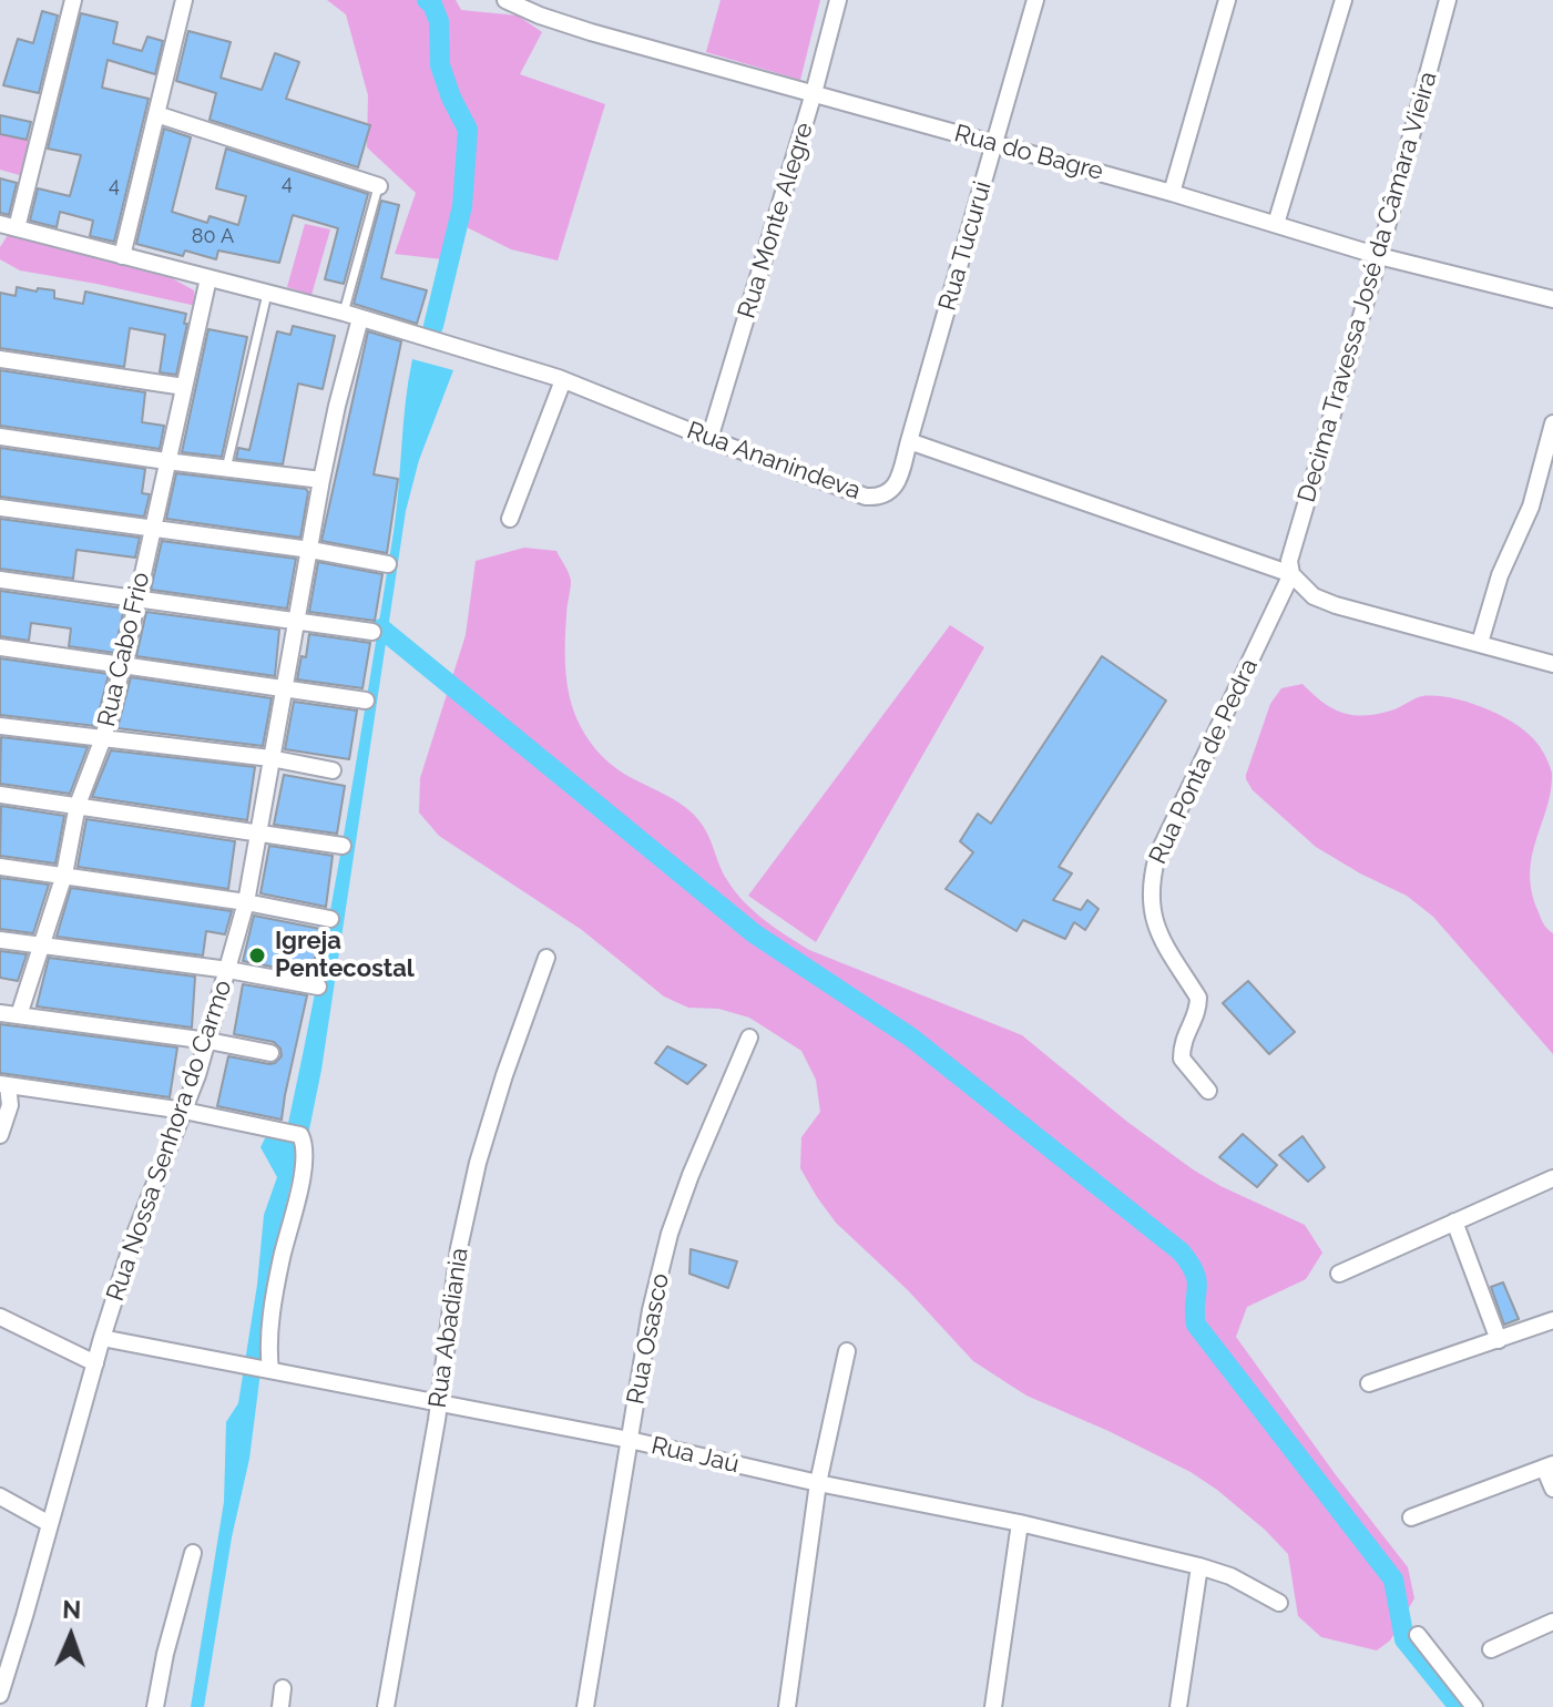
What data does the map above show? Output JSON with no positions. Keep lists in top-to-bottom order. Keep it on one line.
{"streets":{"street":["Rua do Bagre","Rua Monte Alegre","Rua Tucurui","Decima Travessa José da Câmara Vieira","Rua Ananindeva","Rua Cabo Frio","Rua Ponta de Pedra","Rua Nossa Senhora do Carmo","Rua Abadiania","Rua Osasco","Rua Jaú"]},"crossings":[["Rua do Bagre","Rua Monte Alegre"],["Rua do Bagre","Rua Tucurui"],["Rua do Bagre","Decima Travessa José da Câmara Vieira"],["Rua Monte Alegre","Rua Ananindeva"],["Rua Tucurui","Rua Ananindeva"],["Decima Travessa José da Câmara Vieira","Rua Ponta de Pedra"],["Rua Ananindeva","Rua Cabo Frio"],["Rua Ananindeva","Rua Nossa Senhora do Carmo"],["Rua Nossa Senhora do Carmo","Rua Jaú"],["Rua Abadiania","Rua Jaú"],["Rua Osasco","Rua Jaú"]],"places":["Igreja Pentecostal"],"house_numbers":["4","4","80 A"],"north":"top"}
